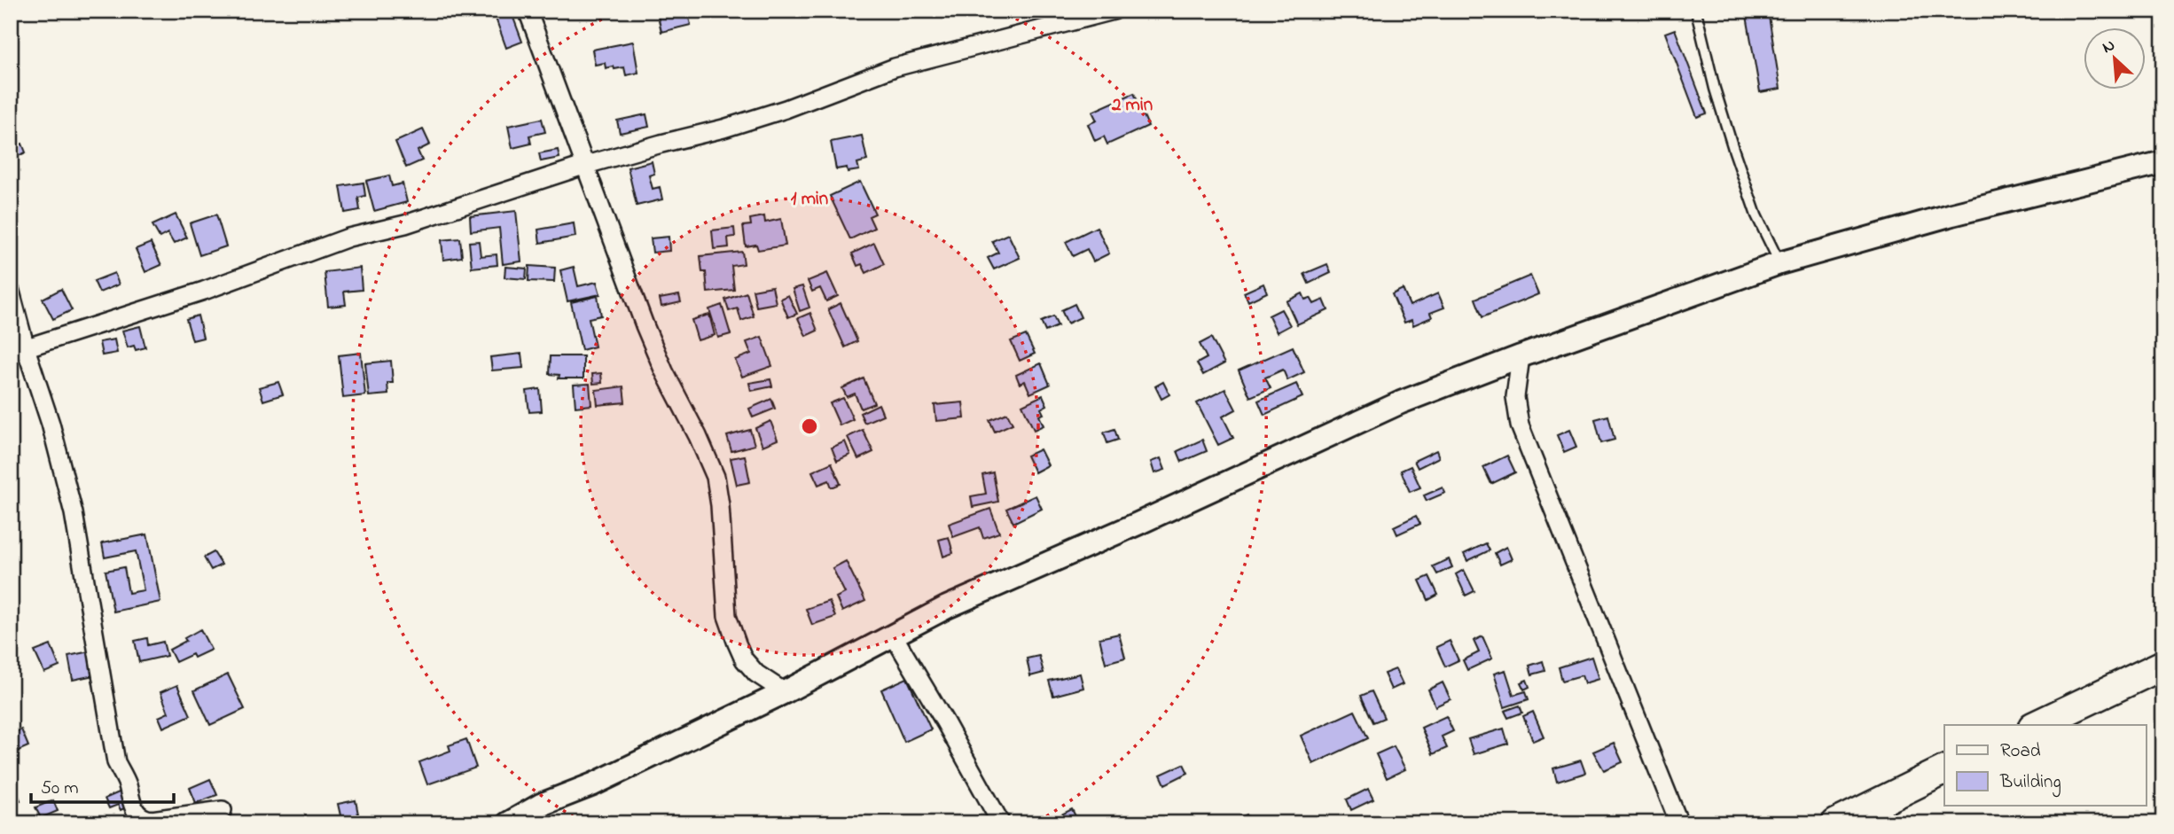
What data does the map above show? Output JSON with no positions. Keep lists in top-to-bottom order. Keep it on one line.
{"legend":["Road","Building"],"scale_bar":"50 m","north":"top left","rings":["2 min","1 min"]}
